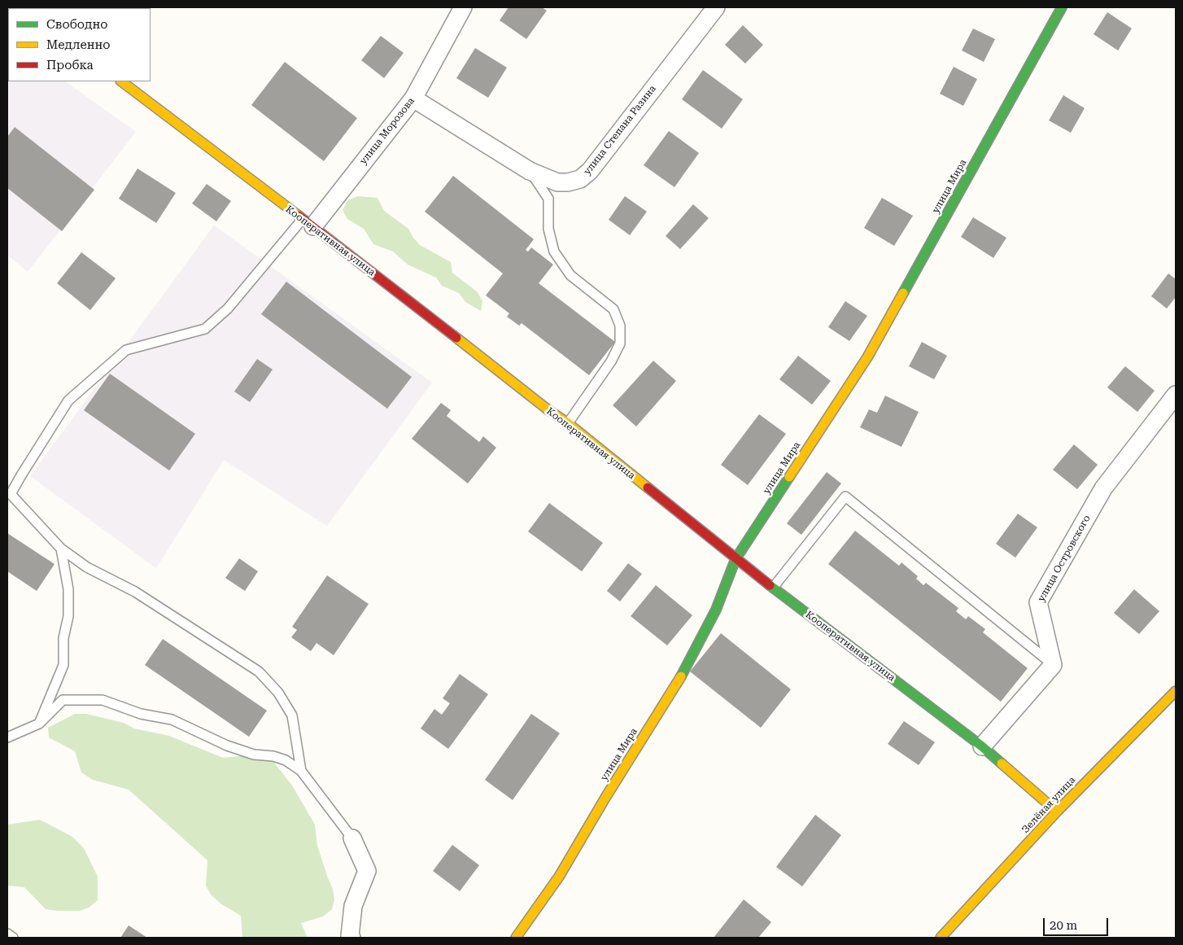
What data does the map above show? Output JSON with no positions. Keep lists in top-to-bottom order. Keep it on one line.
{"streets":{"street":["улица Степана Разина","улица Морозова","улица Мира","Кооперативная улица","улица Островского","Зелёная улица"]},"crossings":[["улица Степана Разина","улица Морозова"],["улица Морозова","Кооперативная улица"],["улица Мира","Кооперативная улица"],["Кооперативная улица","Зелёная улица"]],"legend":["Свободно","Медленно","Пробка"],"scale_bar":"20 m"}
